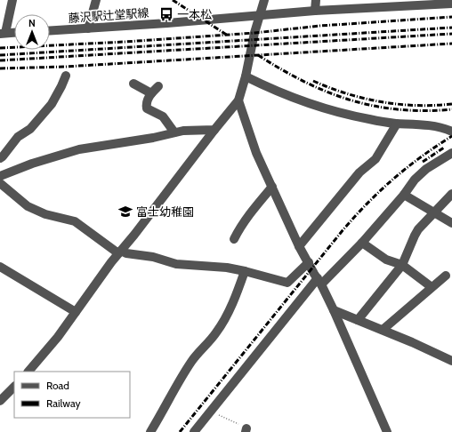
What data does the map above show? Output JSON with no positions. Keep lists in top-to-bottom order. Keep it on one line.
{"streets":{"street":["藤沢駅辻堂駅線"]},"places":{"bus stop":["一本松"],"school or university":["富士幼稚園"]},"legend":["Road","Railway"],"north":"top"}
